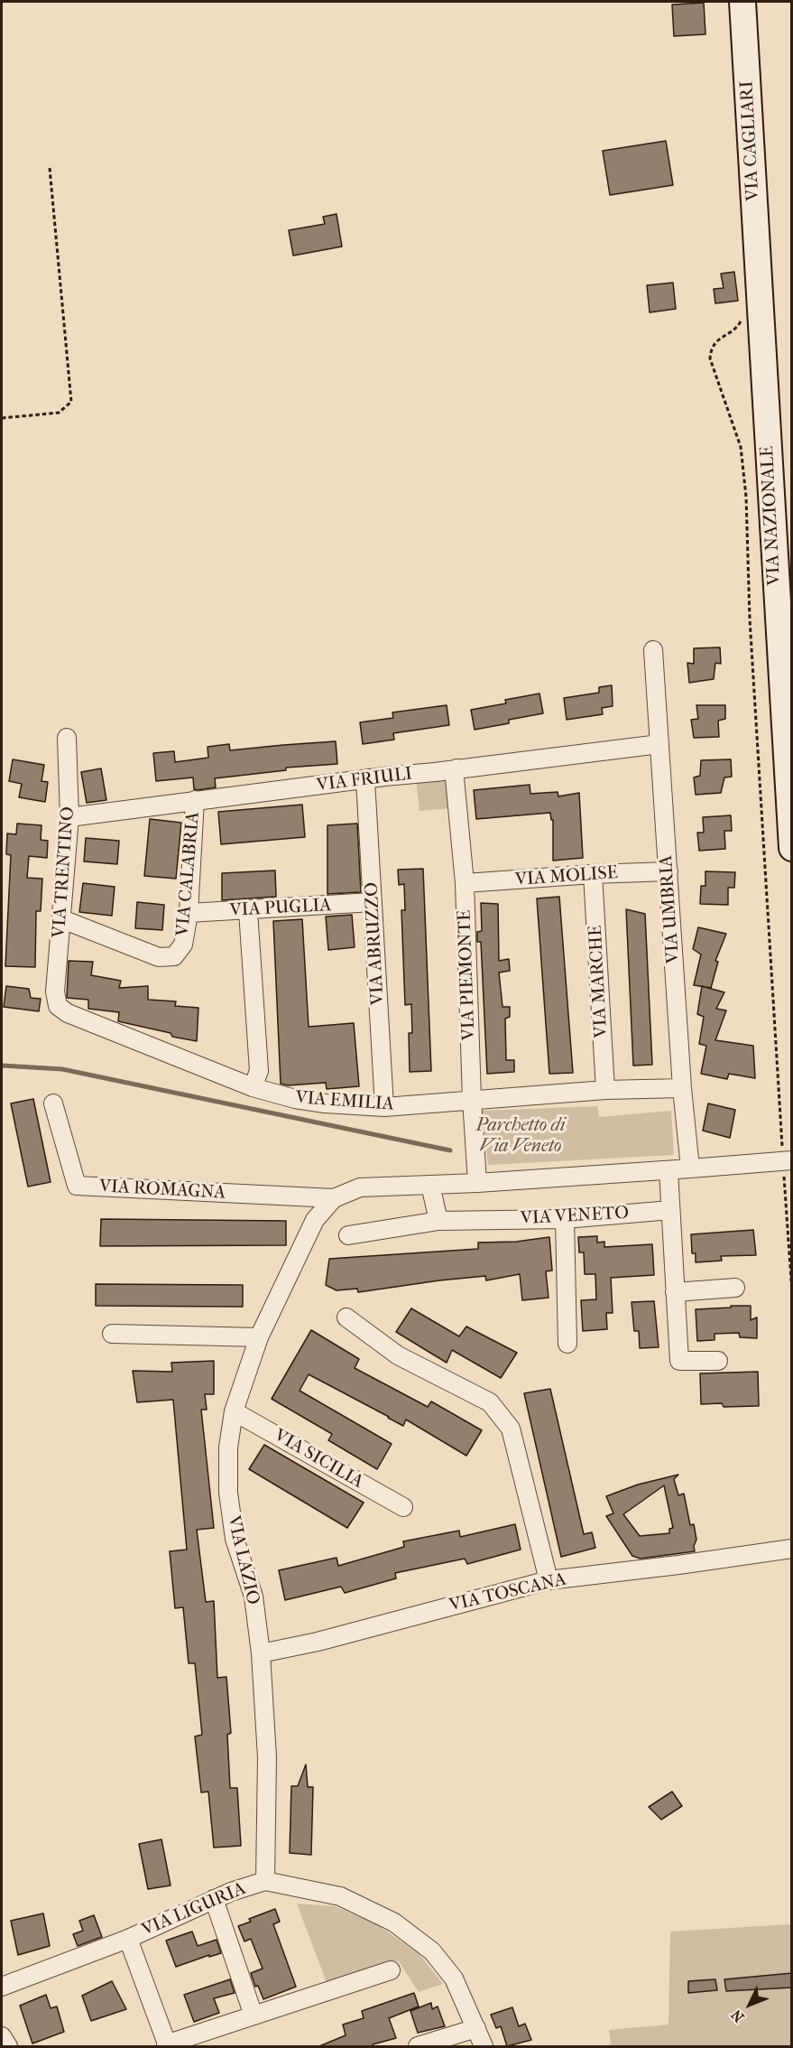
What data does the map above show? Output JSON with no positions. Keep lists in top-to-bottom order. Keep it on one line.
{"streets":{"main road":["VIA CAGLIARI","VIA NAZIONALE"],"street":["VIA FRIULI","VIA TRENTINO","VIA CALABRIA","VIA MOLISE","VIA PUGLIA","VIA UMBRIA","VIA ABRUZZO","VIA PIEMONTE","VIA MARCHE","VIA EMILIA","VIA ROMAGNA","VIA VENETO","VIA SICILIA","VIA LAZIO","VIA TOSCANA","VIA LIGURIA"]},"crossings":[["VIA CAGLIARI","VIA NAZIONALE"],["VIA FRIULI","VIA TRENTINO"],["VIA FRIULI","VIA CALABRIA"],["VIA FRIULI","VIA UMBRIA"],["VIA FRIULI","VIA ABRUZZO"],["VIA FRIULI","VIA PIEMONTE"],["VIA TRENTINO","VIA CALABRIA"],["VIA TRENTINO","VIA EMILIA"],["VIA CALABRIA","VIA PUGLIA"],["VIA MOLISE","VIA UMBRIA"],["VIA MOLISE","VIA PIEMONTE"],["VIA MOLISE","VIA MARCHE"],["VIA PUGLIA","VIA ABRUZZO"],["VIA UMBRIA","VIA EMILIA"],["VIA ABRUZZO","VIA EMILIA"],["VIA PIEMONTE","VIA EMILIA"],["VIA MARCHE","VIA EMILIA"],["VIA ROMAGNA","VIA LAZIO"],["VIA SICILIA","VIA LAZIO"],["VIA LAZIO","VIA TOSCANA"],["VIA LAZIO","VIA LIGURIA"]],"parks":["Parchetto di Via Veneto"],"north":"bottom left"}
